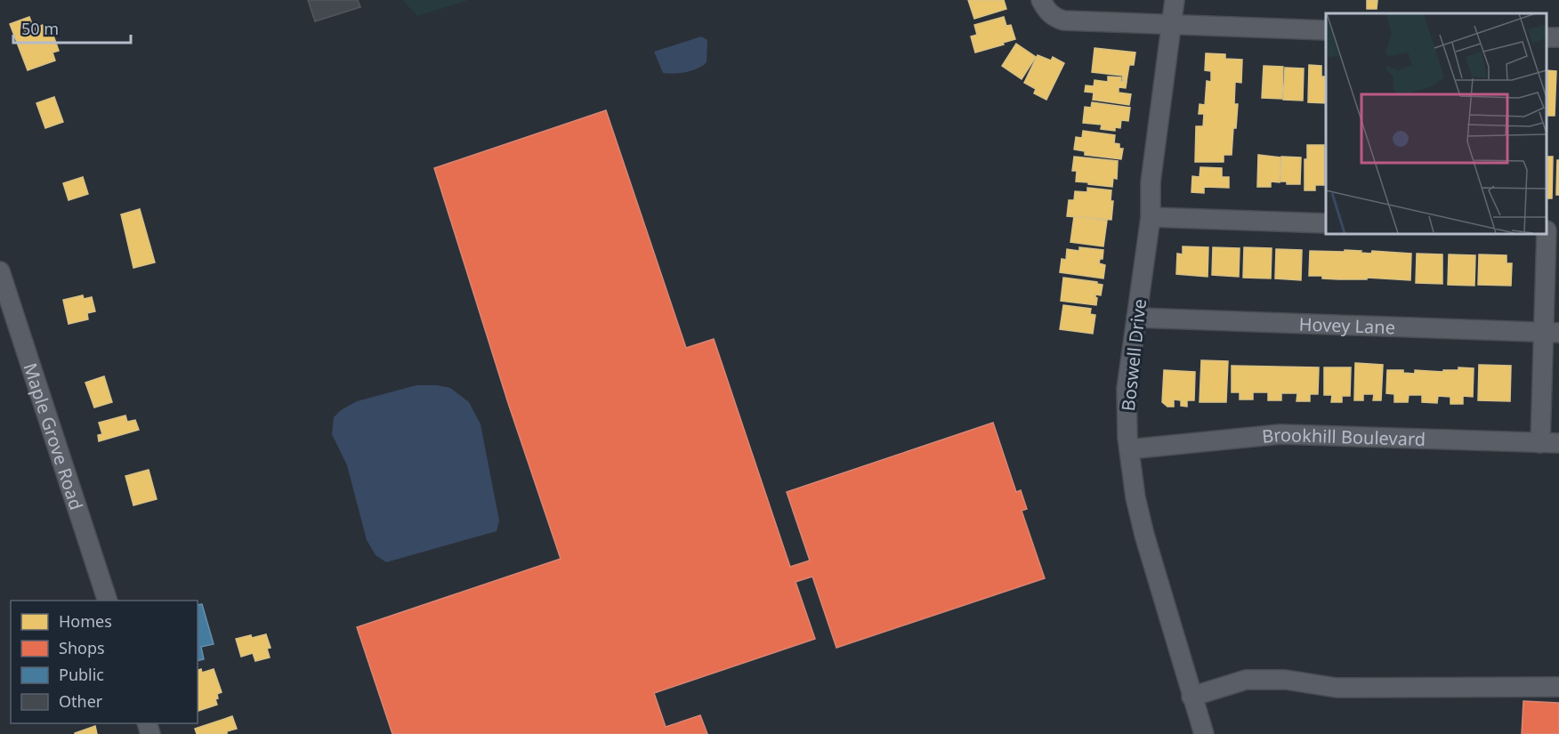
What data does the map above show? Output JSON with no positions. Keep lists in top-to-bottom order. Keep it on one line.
{"streets":{"street":["Hovey Lane","Boswell Drive","Maple Grove Road","Brookhill Boulevard"]},"crossings":[["Hovey Lane","Boswell Drive"],["Boswell Drive","Brookhill Boulevard"]],"legend":["Homes","Shops","Public","Other"],"scale_bar":"50 m"}
